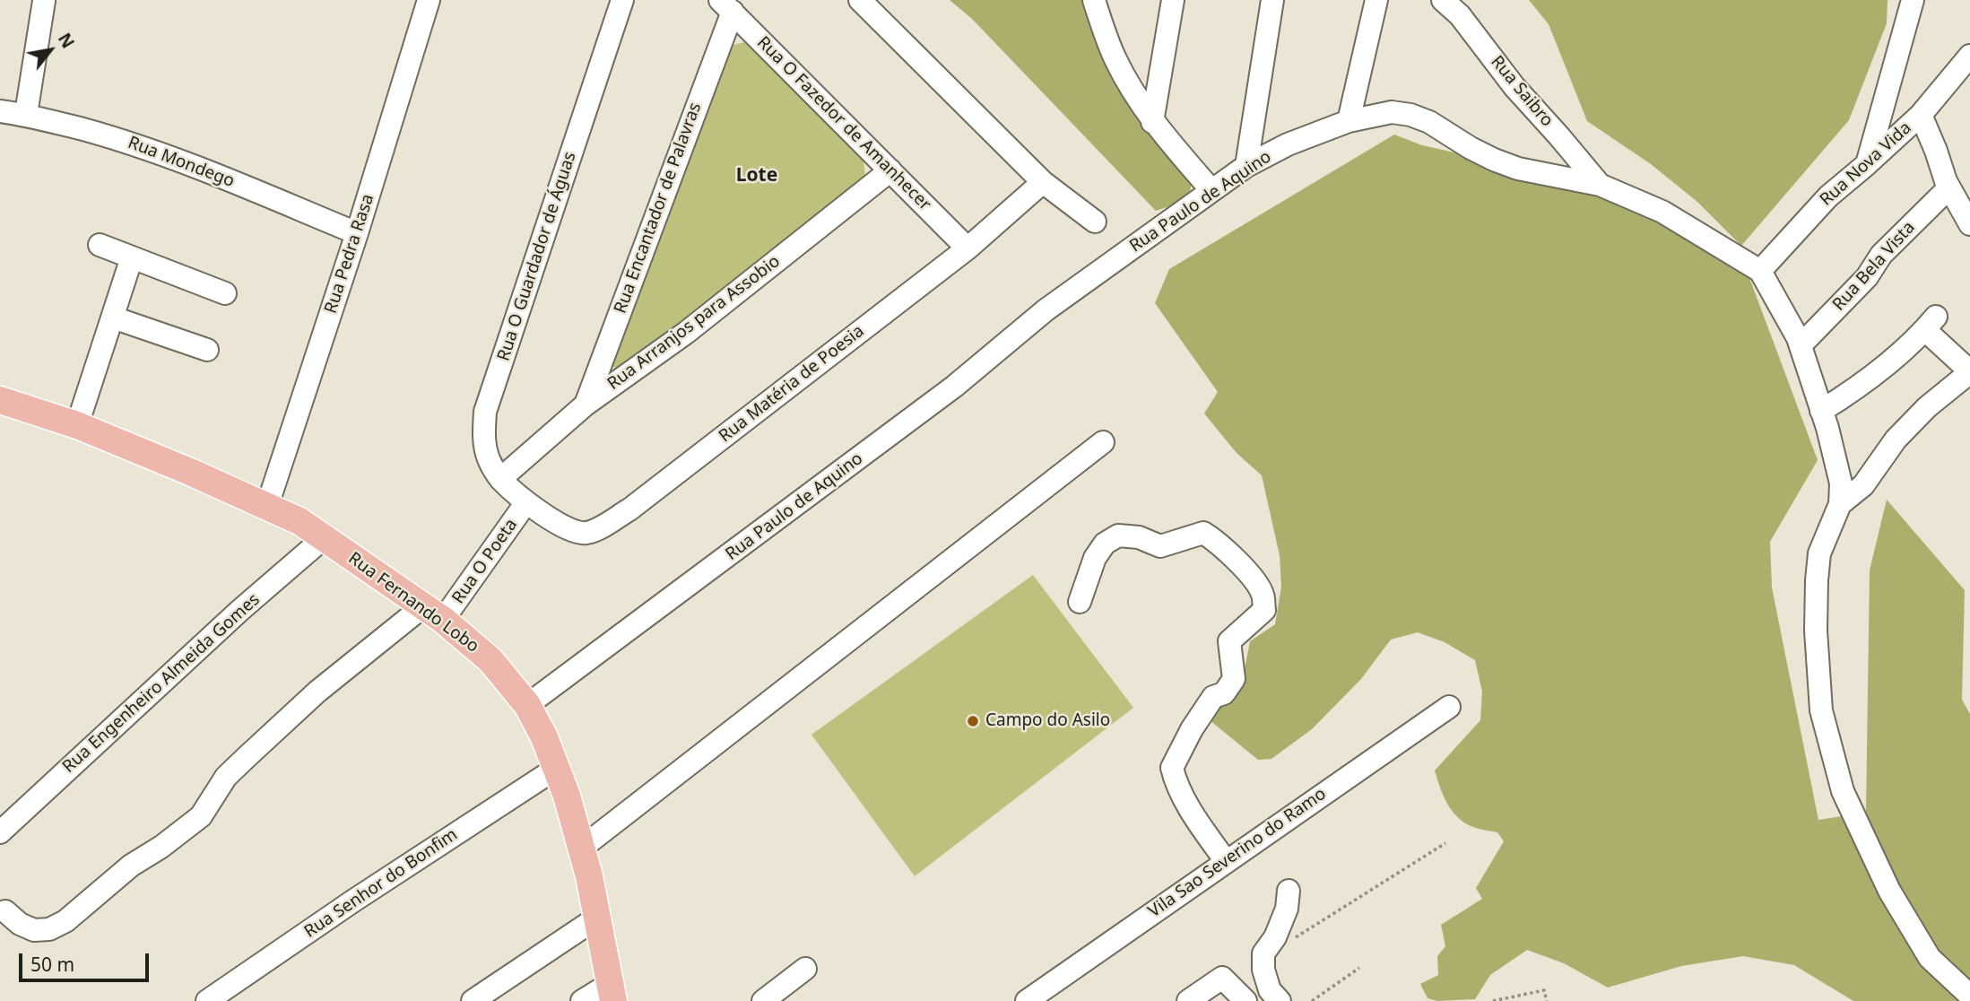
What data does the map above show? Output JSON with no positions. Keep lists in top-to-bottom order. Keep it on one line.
{"streets":{"main road":["Rua Fernando Lobo"],"street":["Rua Saibro","Rua O Fazedor de Amanhecer","Rua Mondego","Rua Nova Vida","Rua Paulo de Aquino","Rua Encantador de Palavras","Rua Pedra Rasa","Rua O Guardador de Águas","Rua Bela Vista","Rua Arranjos para Assobio","Rua Matéria de Poesia","Rua O Poeta","Rua Engenheiro Almeida Gomes","Vila Sao Severino do Ramo","Rua Senhor do Bonfim"]},"crossings":[["Rua Saibro","Rua Paulo de Aquino"],["Rua O Fazedor de Amanhecer","Rua Encantador de Palavras"],["Rua O Fazedor de Amanhecer","Rua Arranjos para Assobio"],["Rua O Fazedor de Amanhecer","Rua Matéria de Poesia"],["Rua Mondego","Rua Pedra Rasa"],["Rua Nova Vida","Rua Paulo de Aquino"],["Rua Paulo de Aquino","Rua Fernando Lobo"],["Rua Encantador de Palavras","Rua Arranjos para Assobio"],["Rua Pedra Rasa","Rua Fernando Lobo"],["Rua O Guardador de Águas","Rua Arranjos para Assobio"],["Rua O Guardador de Águas","Rua Matéria de Poesia"],["Rua O Guardador de Águas","Rua O Poeta"],["Rua Matéria de Poesia","Rua O Poeta"],["Rua O Poeta","Rua Fernando Lobo"],["Rua Fernando Lobo","Rua Engenheiro Almeida Gomes"],["Rua Fernando Lobo","Rua Senhor do Bonfim"]],"districts":["Lote"],"places":["Campo do Asilo"],"scale_bar":"50 m","north":"top right"}
